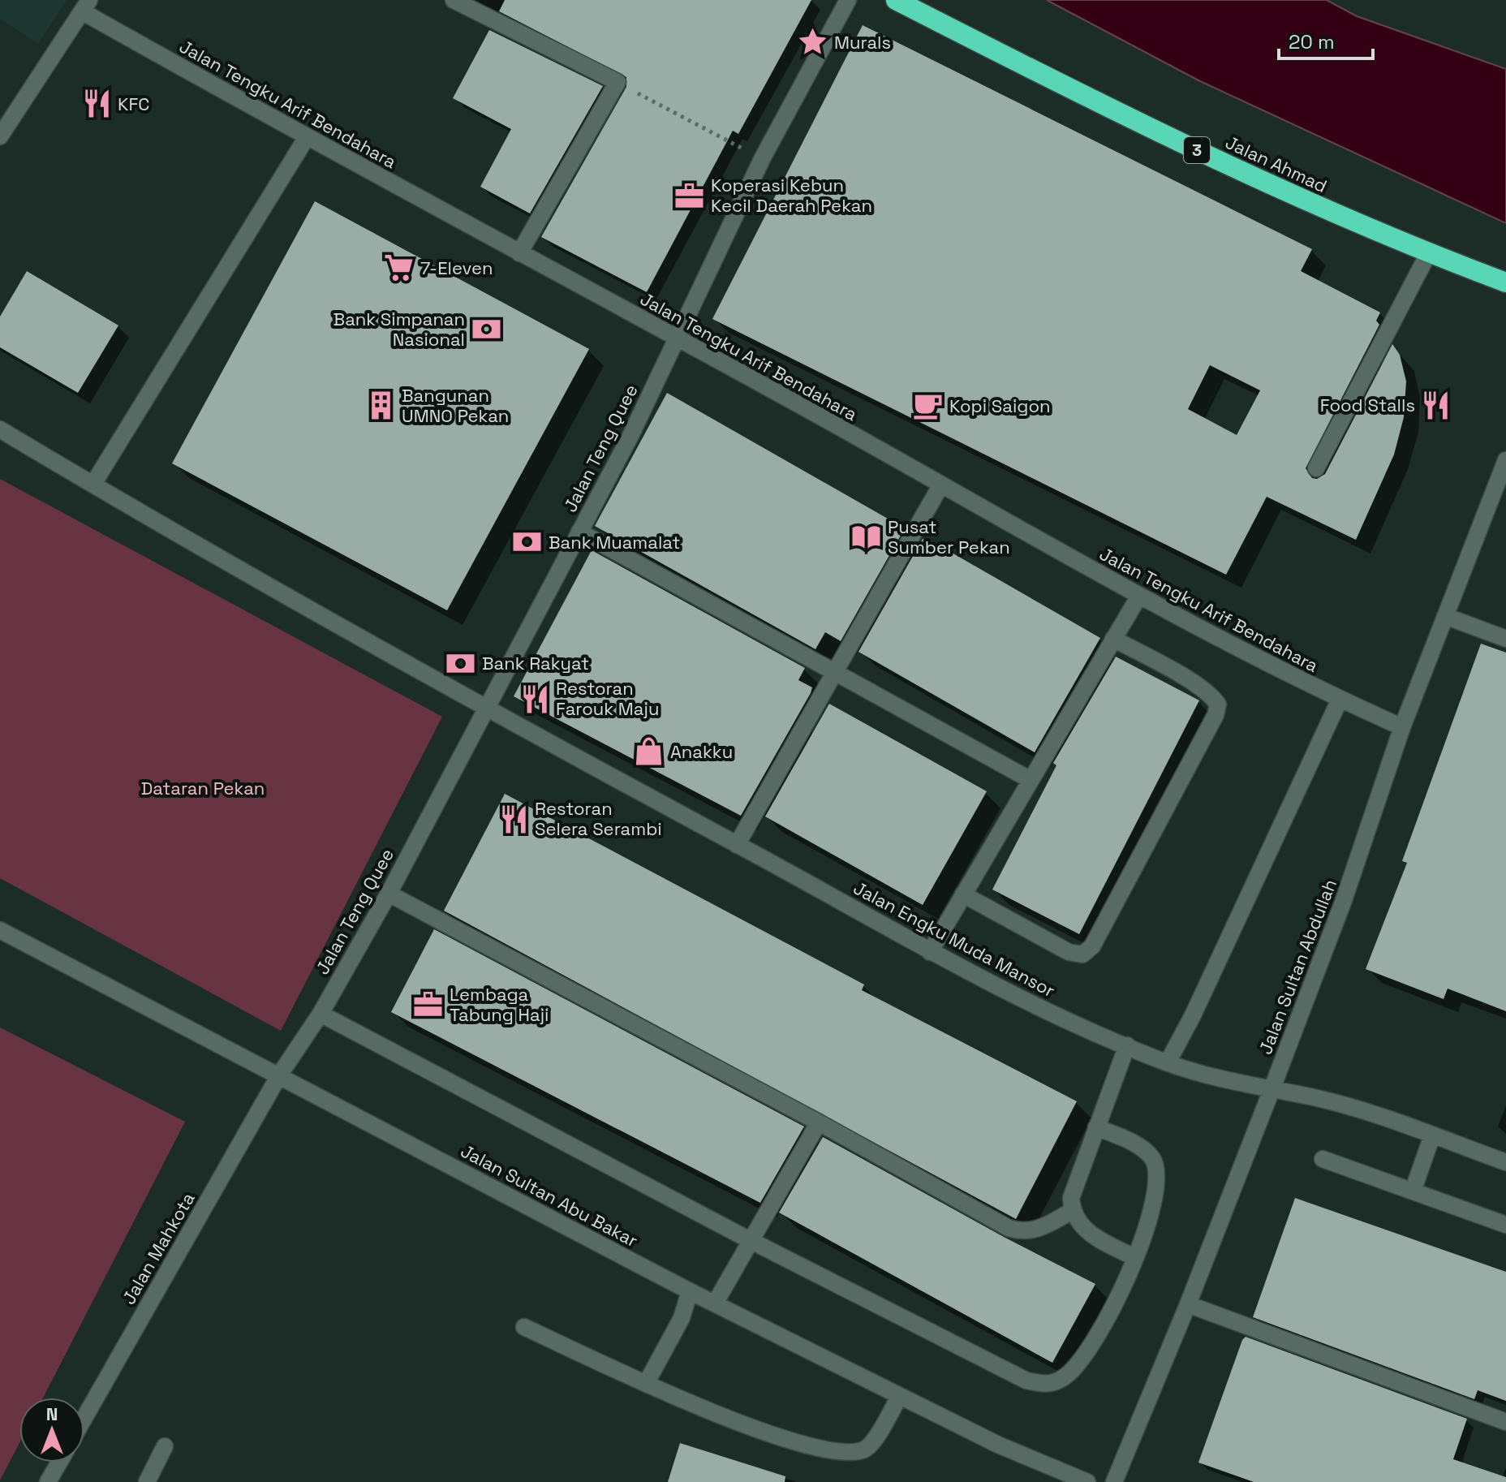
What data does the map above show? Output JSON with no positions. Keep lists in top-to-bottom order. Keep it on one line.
{"streets":{"highway":["3","Jalan Ahmad"],"street":["Jalan Tengku Arif Bendahara","Jalan Teng Quee","Jalan Engku Muda Mansor","Jalan Sultan Abdullah","Jalan Sultan Abu Bakar","Jalan Mahkota"]},"crossings":[["Jalan Tengku Arif Bendahara","Jalan Teng Quee"],["Jalan Tengku Arif Bendahara","Jalan Sultan Abdullah"],["Jalan Teng Quee","Jalan Engku Muda Mansor"],["Jalan Teng Quee","Jalan Sultan Abu Bakar"],["Jalan Teng Quee","Jalan Mahkota"],["Jalan Engku Muda Mansor","Jalan Sultan Abdullah"],["Jalan Sultan Abu Bakar","Jalan Mahkota"]],"parks":["Dataran Pekan"],"places":{"place":["Murals"],"restaurant":["KFC","Food Stalls","Restoran Farouk Maju","Restoran Selera Serambi"],"office":["Koperasi Kebun Kecil Daerah Pekan","Lembaga Tabung Haji"],"supermarket":["7-Eleven"],"bank":["Bank Simpanan Nasional","Bank Muamalat","Bank Rakyat"],"building":["Bangunan UMNO Pekan"],"cafe":["Kopi Saigon"],"library":["Pusat Sumber Pekan"],"shop":["Anakku"]},"scale_bar":"20 m","north":"top"}
